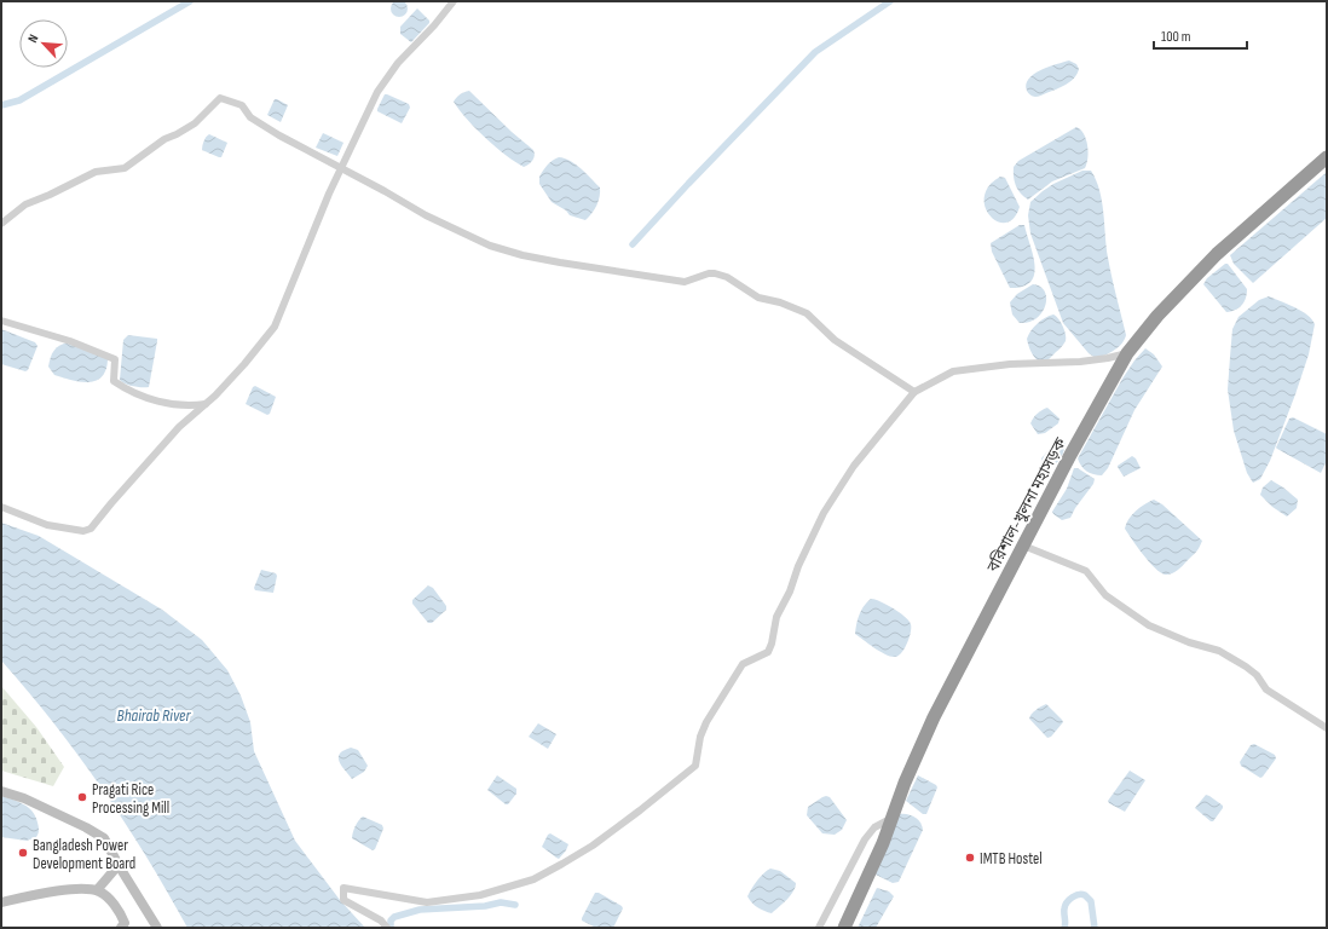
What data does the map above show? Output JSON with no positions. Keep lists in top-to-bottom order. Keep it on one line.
{"streets":{"highway":["বরিশাল-খুলনা মহাসড়ক"]},"water":["Bhairab River"],"places":["Pragati Rice Processing Mill","Bangladesh Power Development Board","IMTB Hostel"],"scale_bar":"100 m","north":"top left"}
